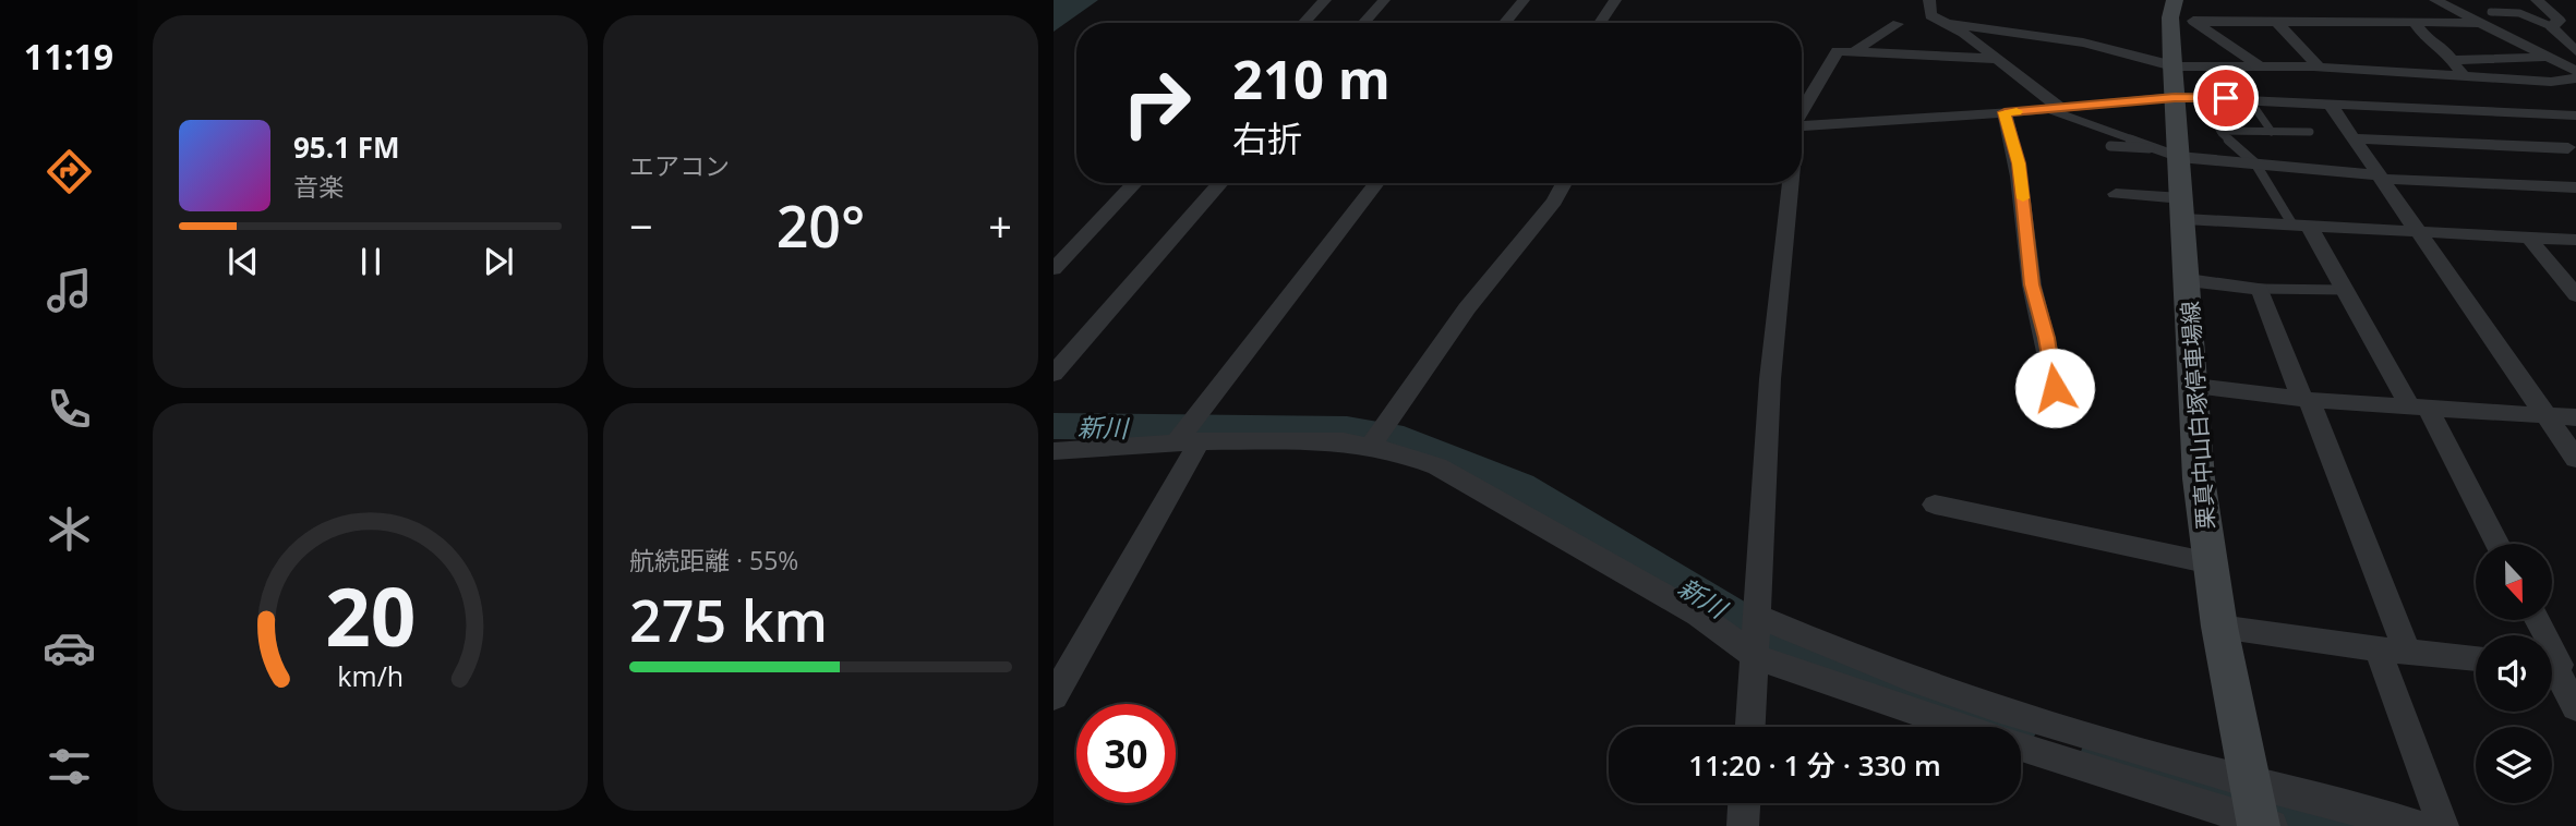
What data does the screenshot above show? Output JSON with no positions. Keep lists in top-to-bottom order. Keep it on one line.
{"streets":{"main road":["栗真中山白塚停車場線"]},"water":["新川"],"north":"bottom","page":{"tabs":"11:19","tile":["エアコン",["航続距離 · 55%","275 km"]],"turn":["210 m","右折"],"song":["95.1 FM","音楽"],"heat":["−","20°","+"],"limit":"30","trip":"11:20 · 1 分 · 330 m","gauge":["20","km/h"]}}
